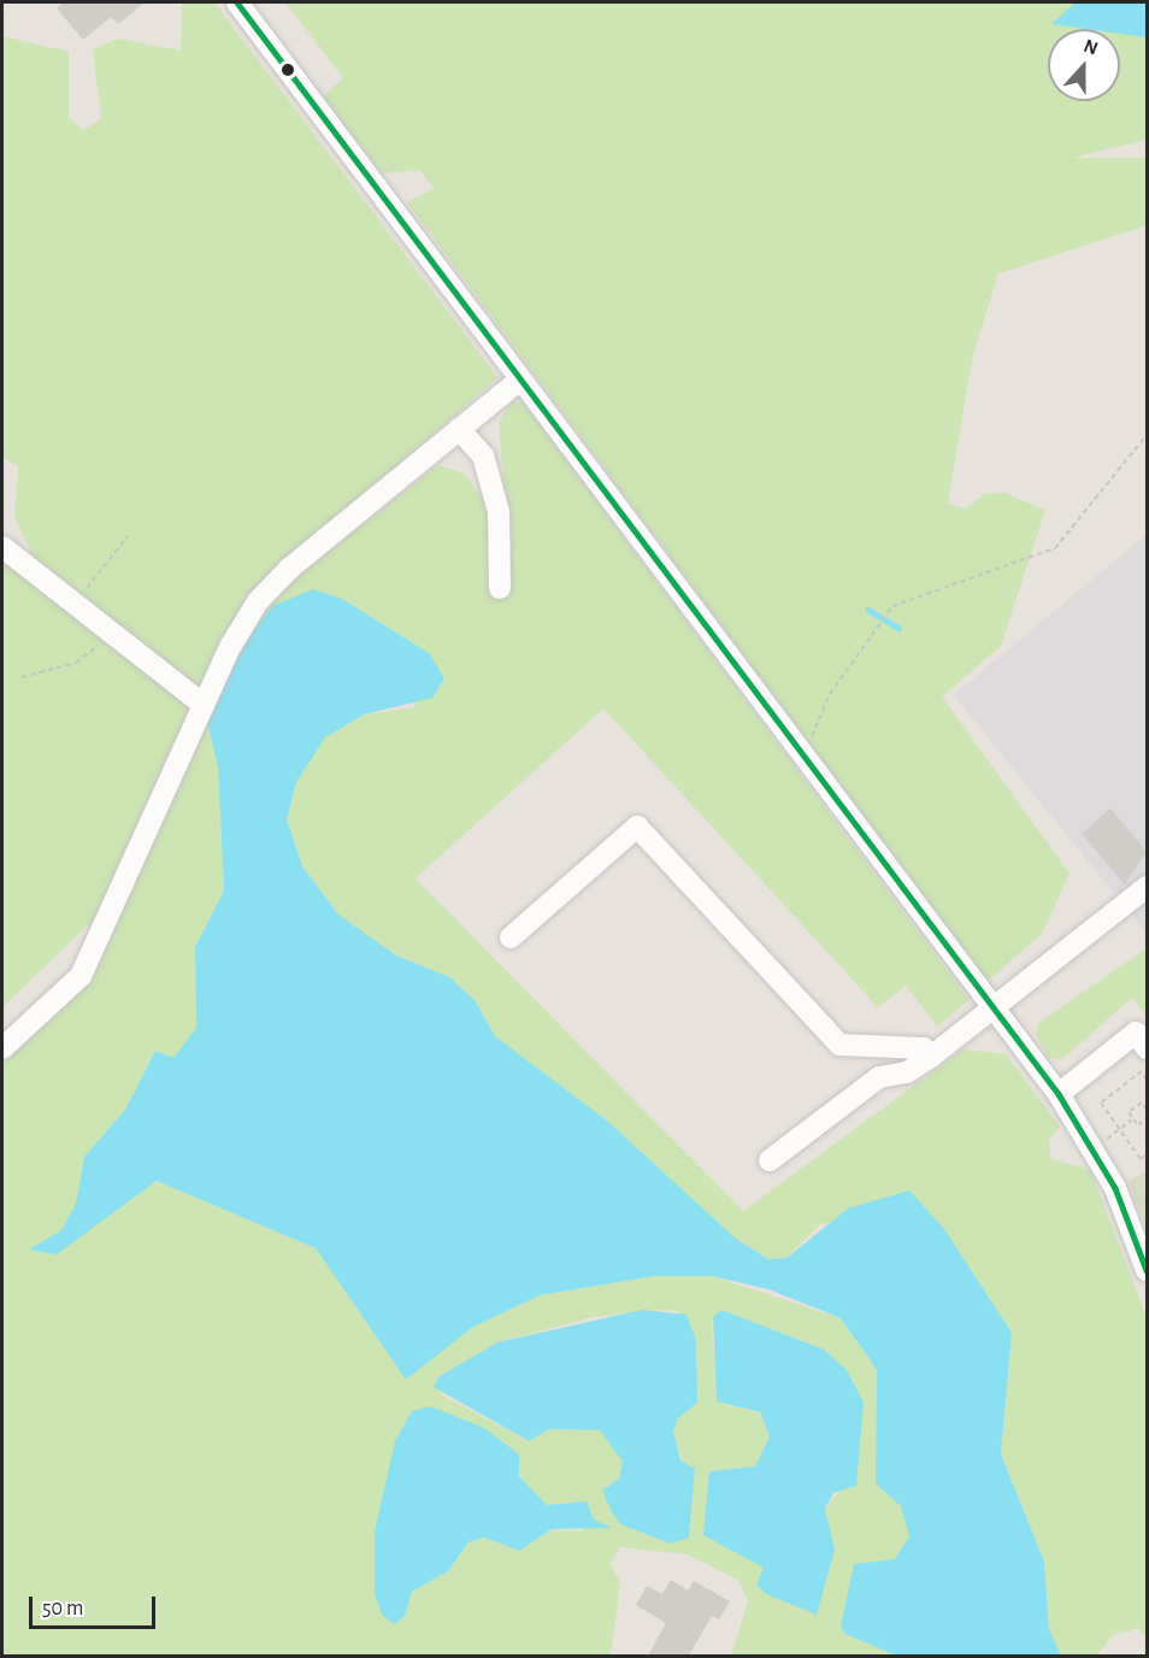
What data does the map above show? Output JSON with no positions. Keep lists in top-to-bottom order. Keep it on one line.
{"scale_bar":"50 m","north":"top"}
